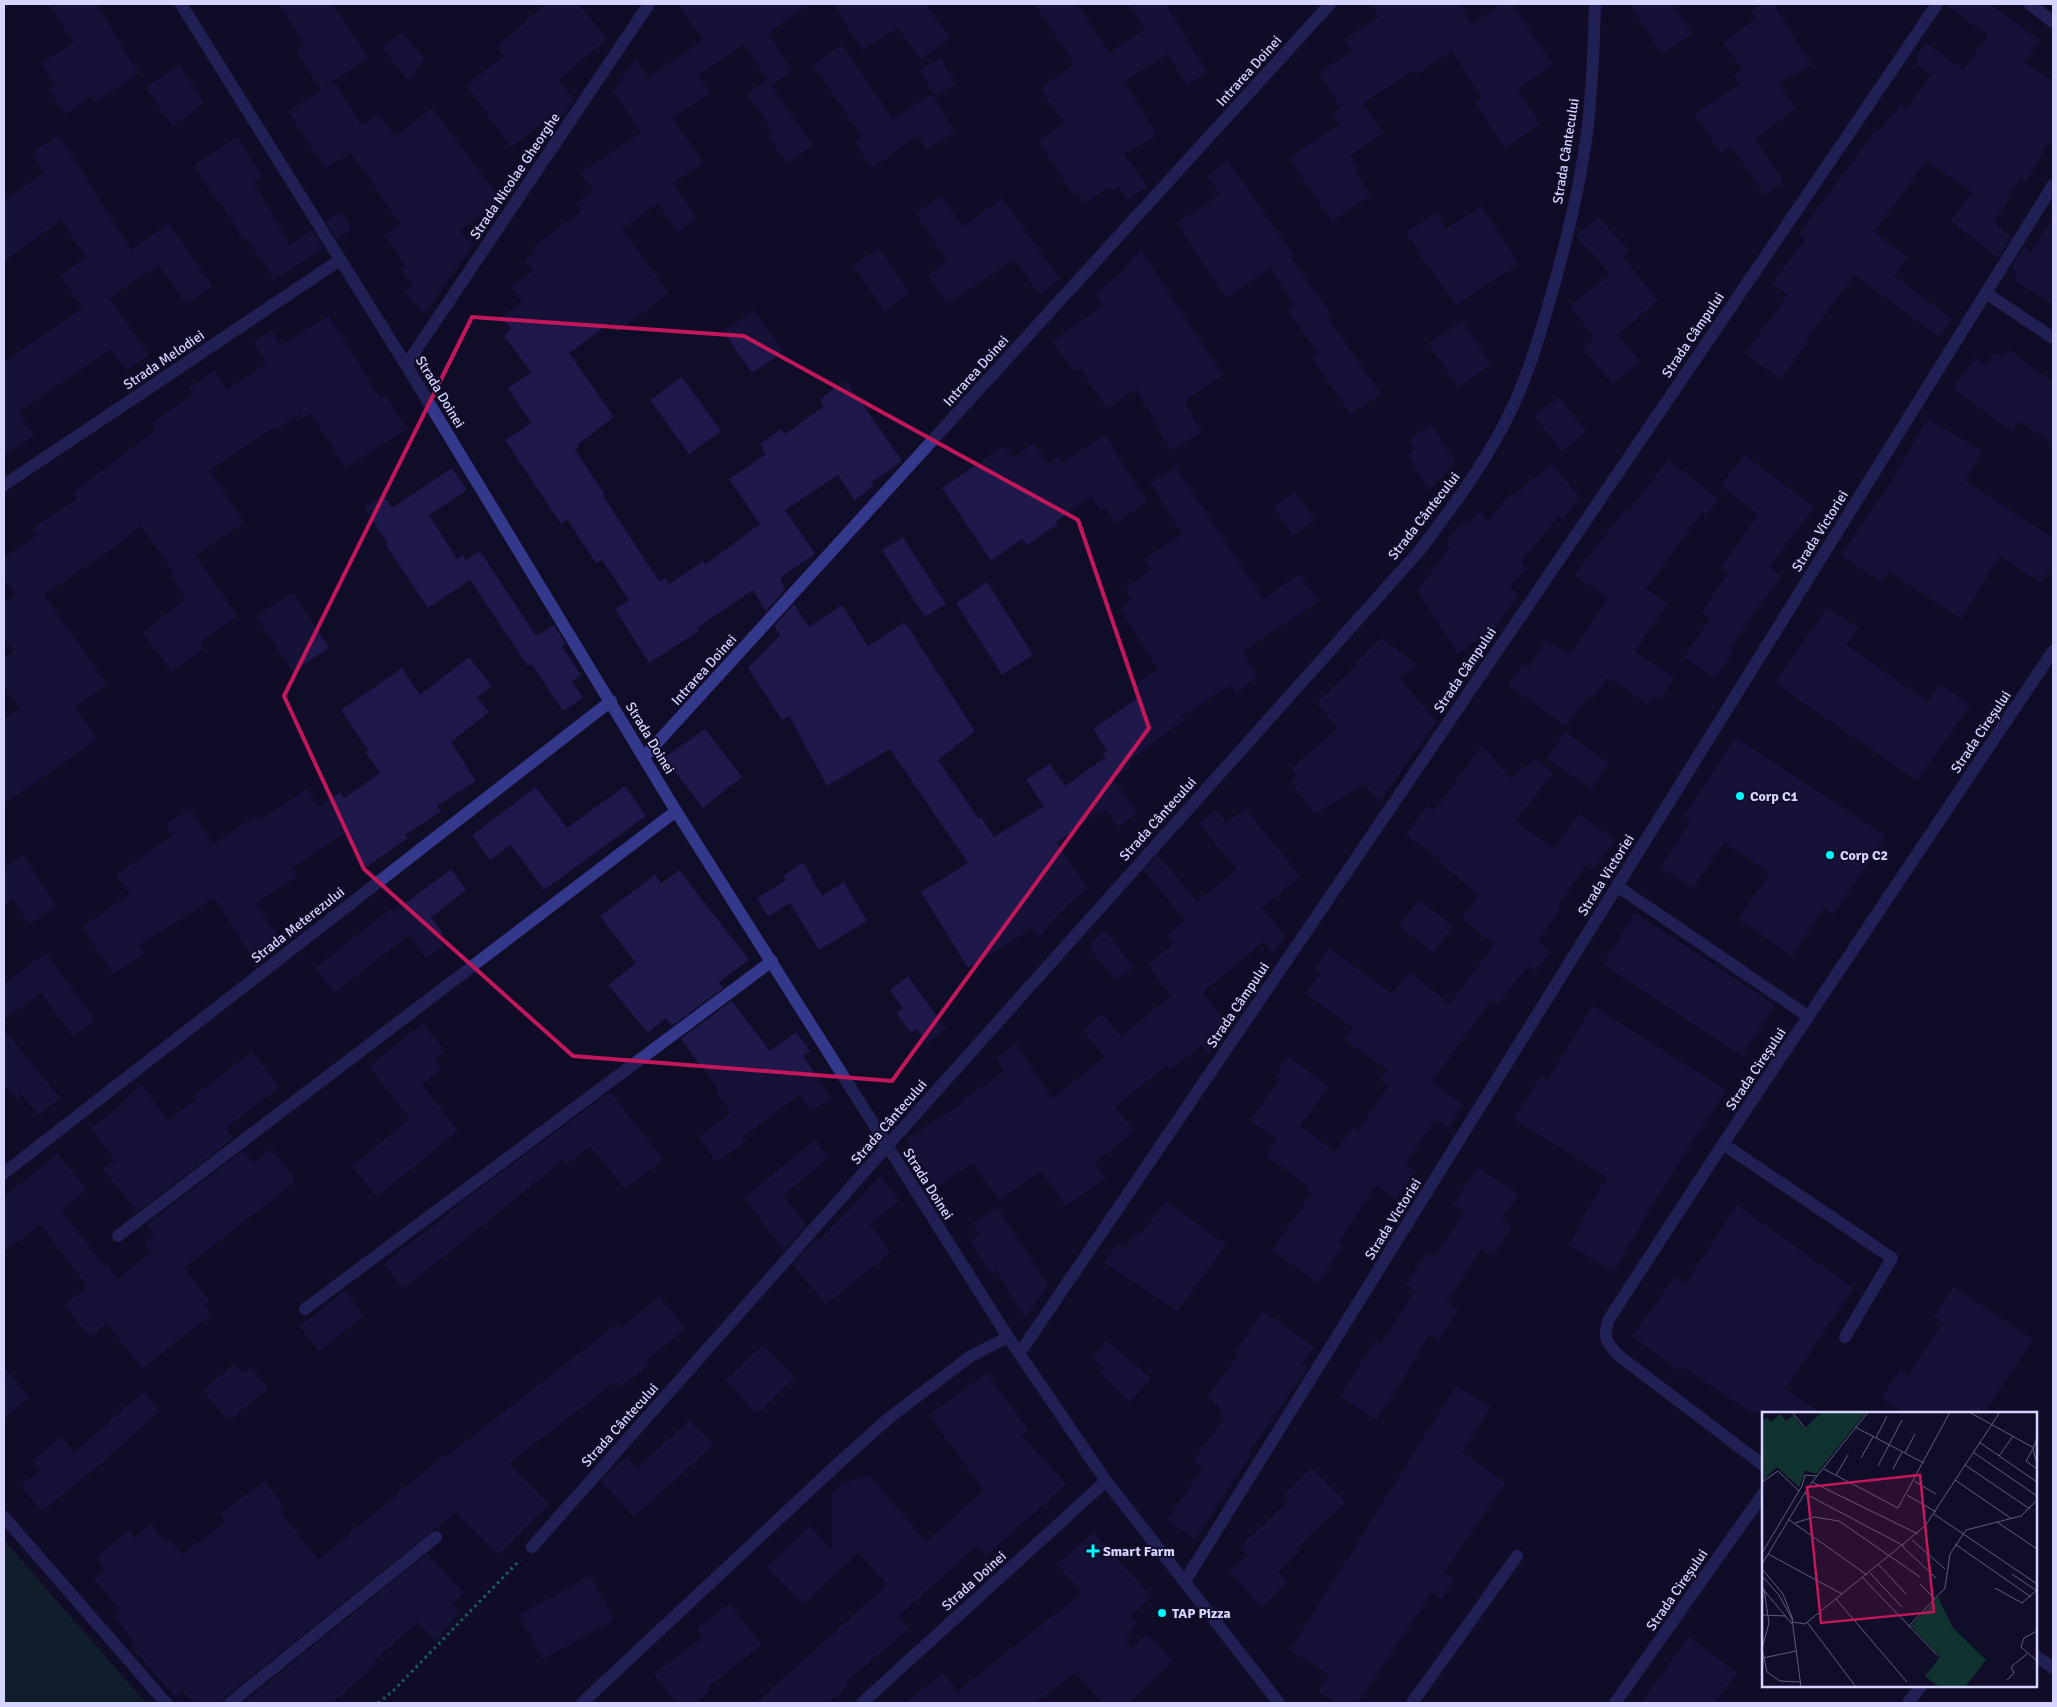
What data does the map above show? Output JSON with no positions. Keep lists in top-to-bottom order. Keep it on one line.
{"streets":{"street":["Intrarea Doinei","Strada Cântecului","Strada Nicolae Gheorghe","Strada Câmpului","Strada Melodiei","Strada Doinei","Strada Victoriei","Strada Cireșului","Strada Meterezului"]},"crossings":[["Intrarea Doinei","Strada Doinei"],["Strada Cântecului","Strada Doinei"],["Strada Nicolae Gheorghe","Strada Doinei"],["Strada Câmpului","Strada Doinei"],["Strada Melodiei","Strada Doinei"],["Strada Doinei","Strada Victoriei"],["Strada Doinei","Strada Meterezului"]],"places":{"other":["Corp C1","Corp C2","TAP Pizza"],"health":["Smart Farm"]}}
